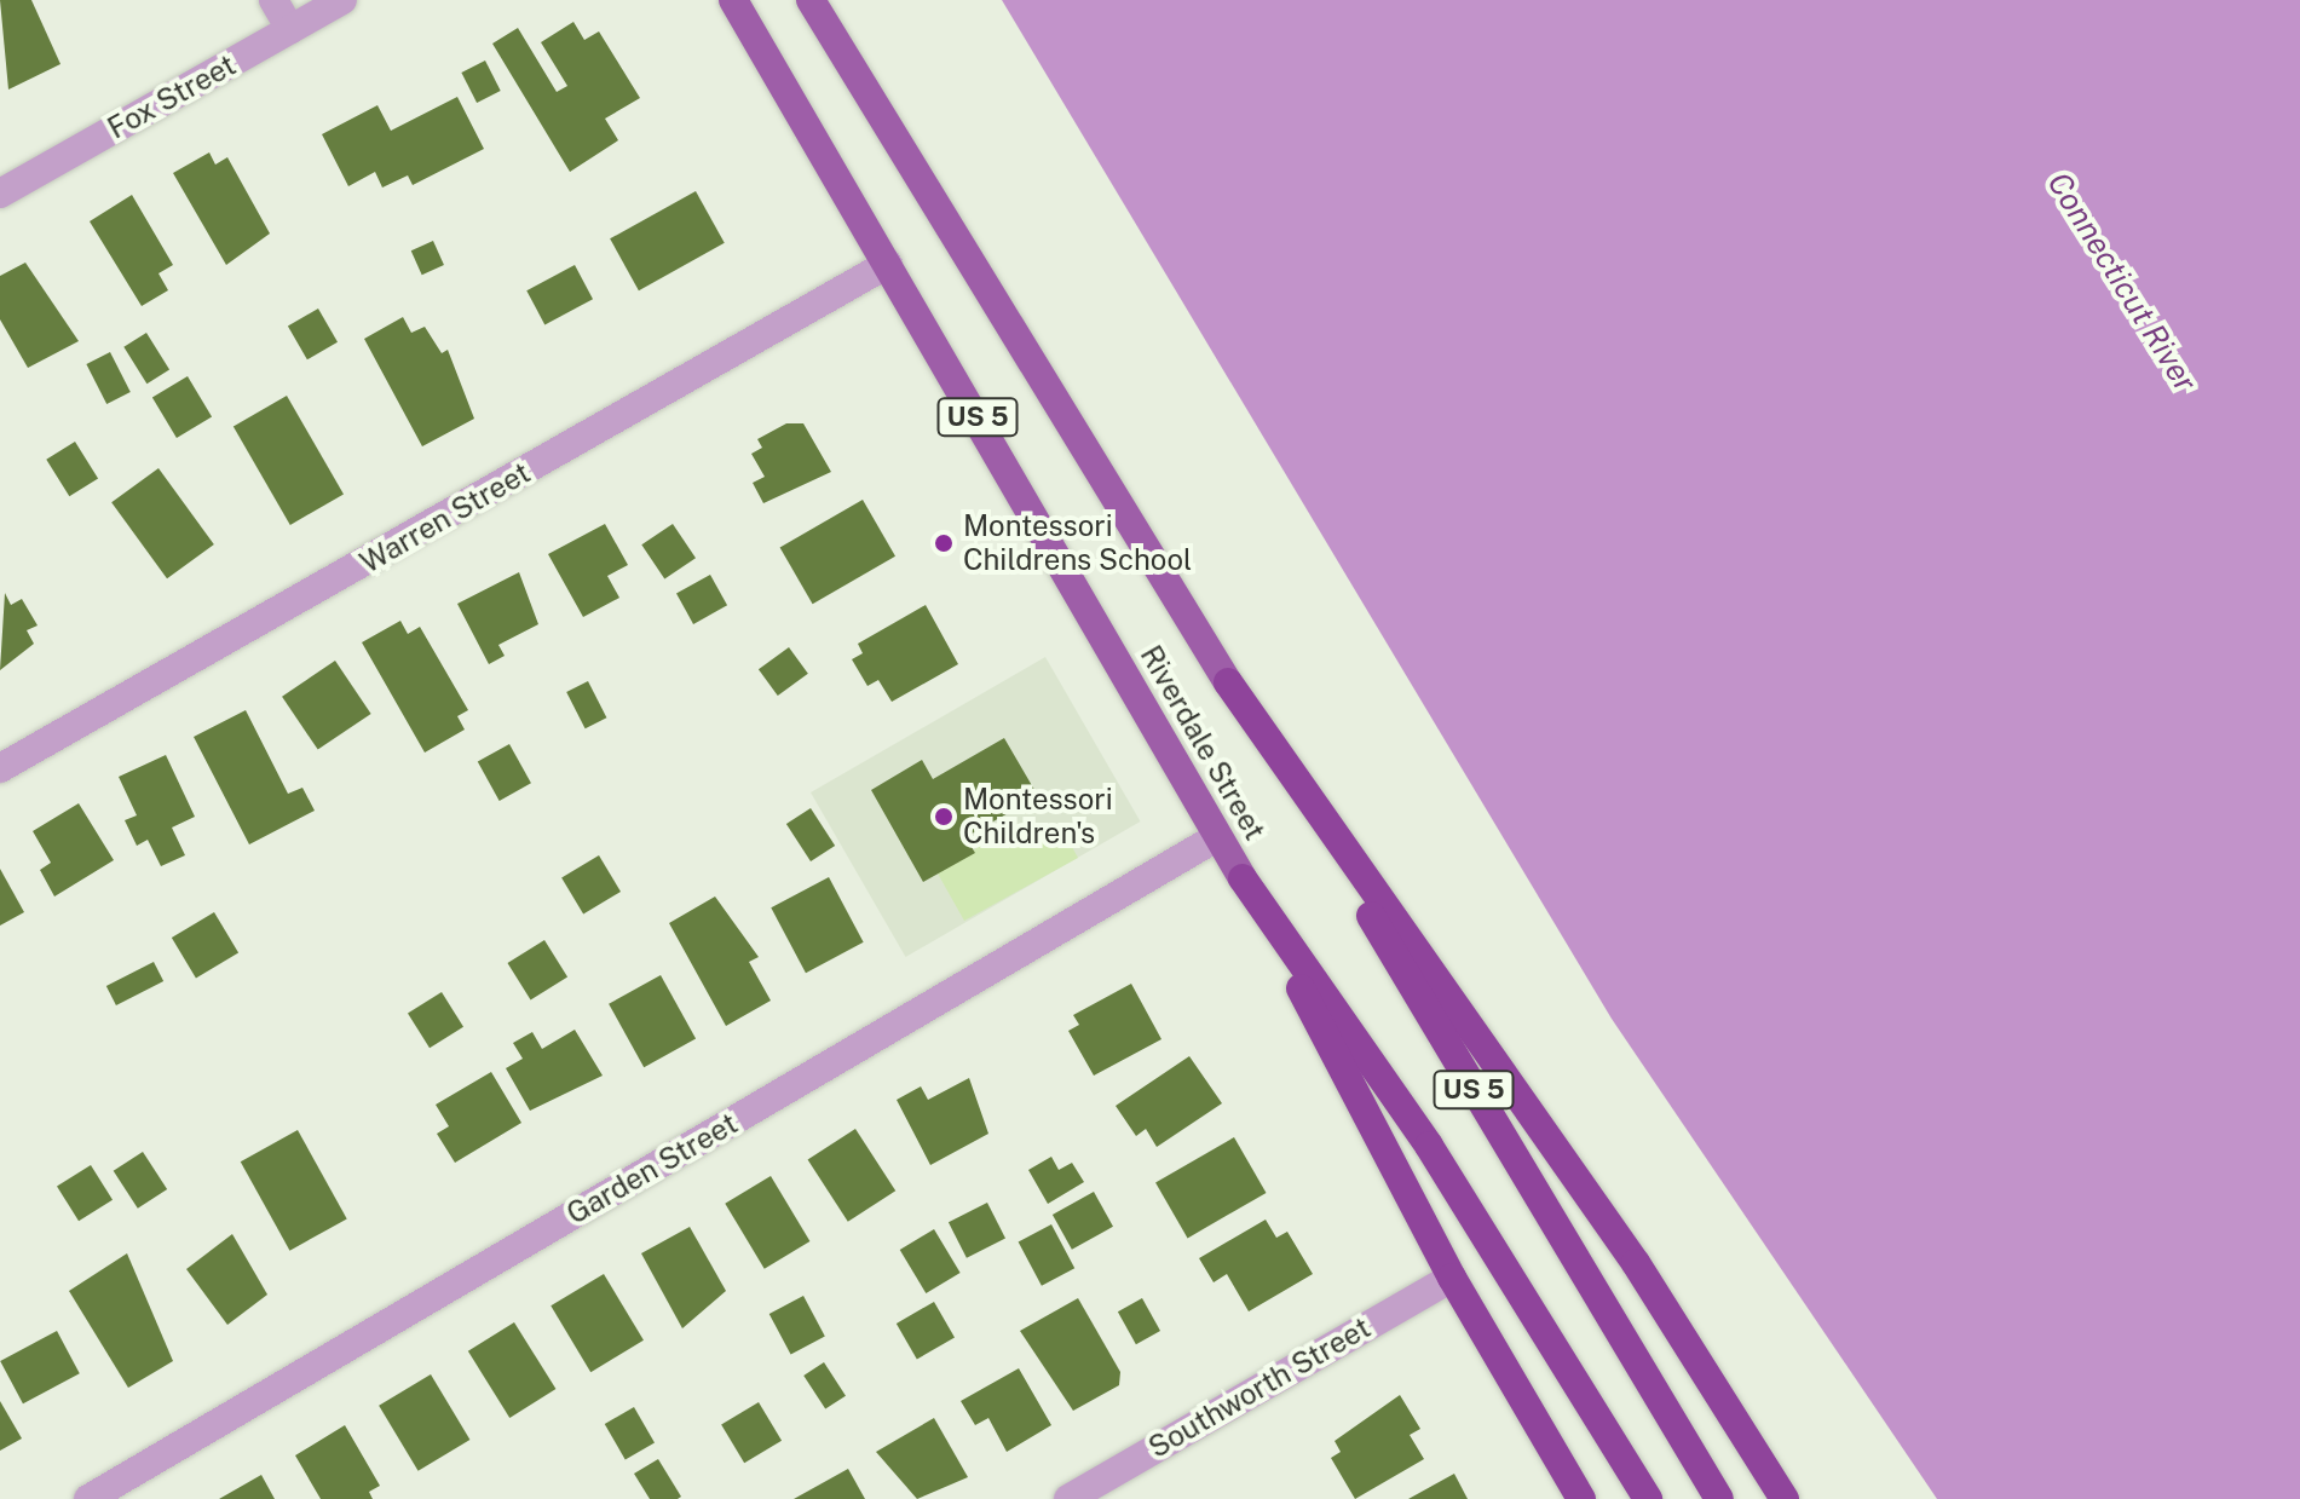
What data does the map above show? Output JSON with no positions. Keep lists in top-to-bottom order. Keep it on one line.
{"streets":{"highway":["US 5","Riverdale Street"],"street":["Fox Street","Warren Street","Garden Street","Southworth Street"]},"crossings":[["Warren Street","Riverdale Street"],["Riverdale Street","Garden Street"]],"water":["Connecticut River"],"places":["Montessori Childrens School","Montessori Children's"]}
